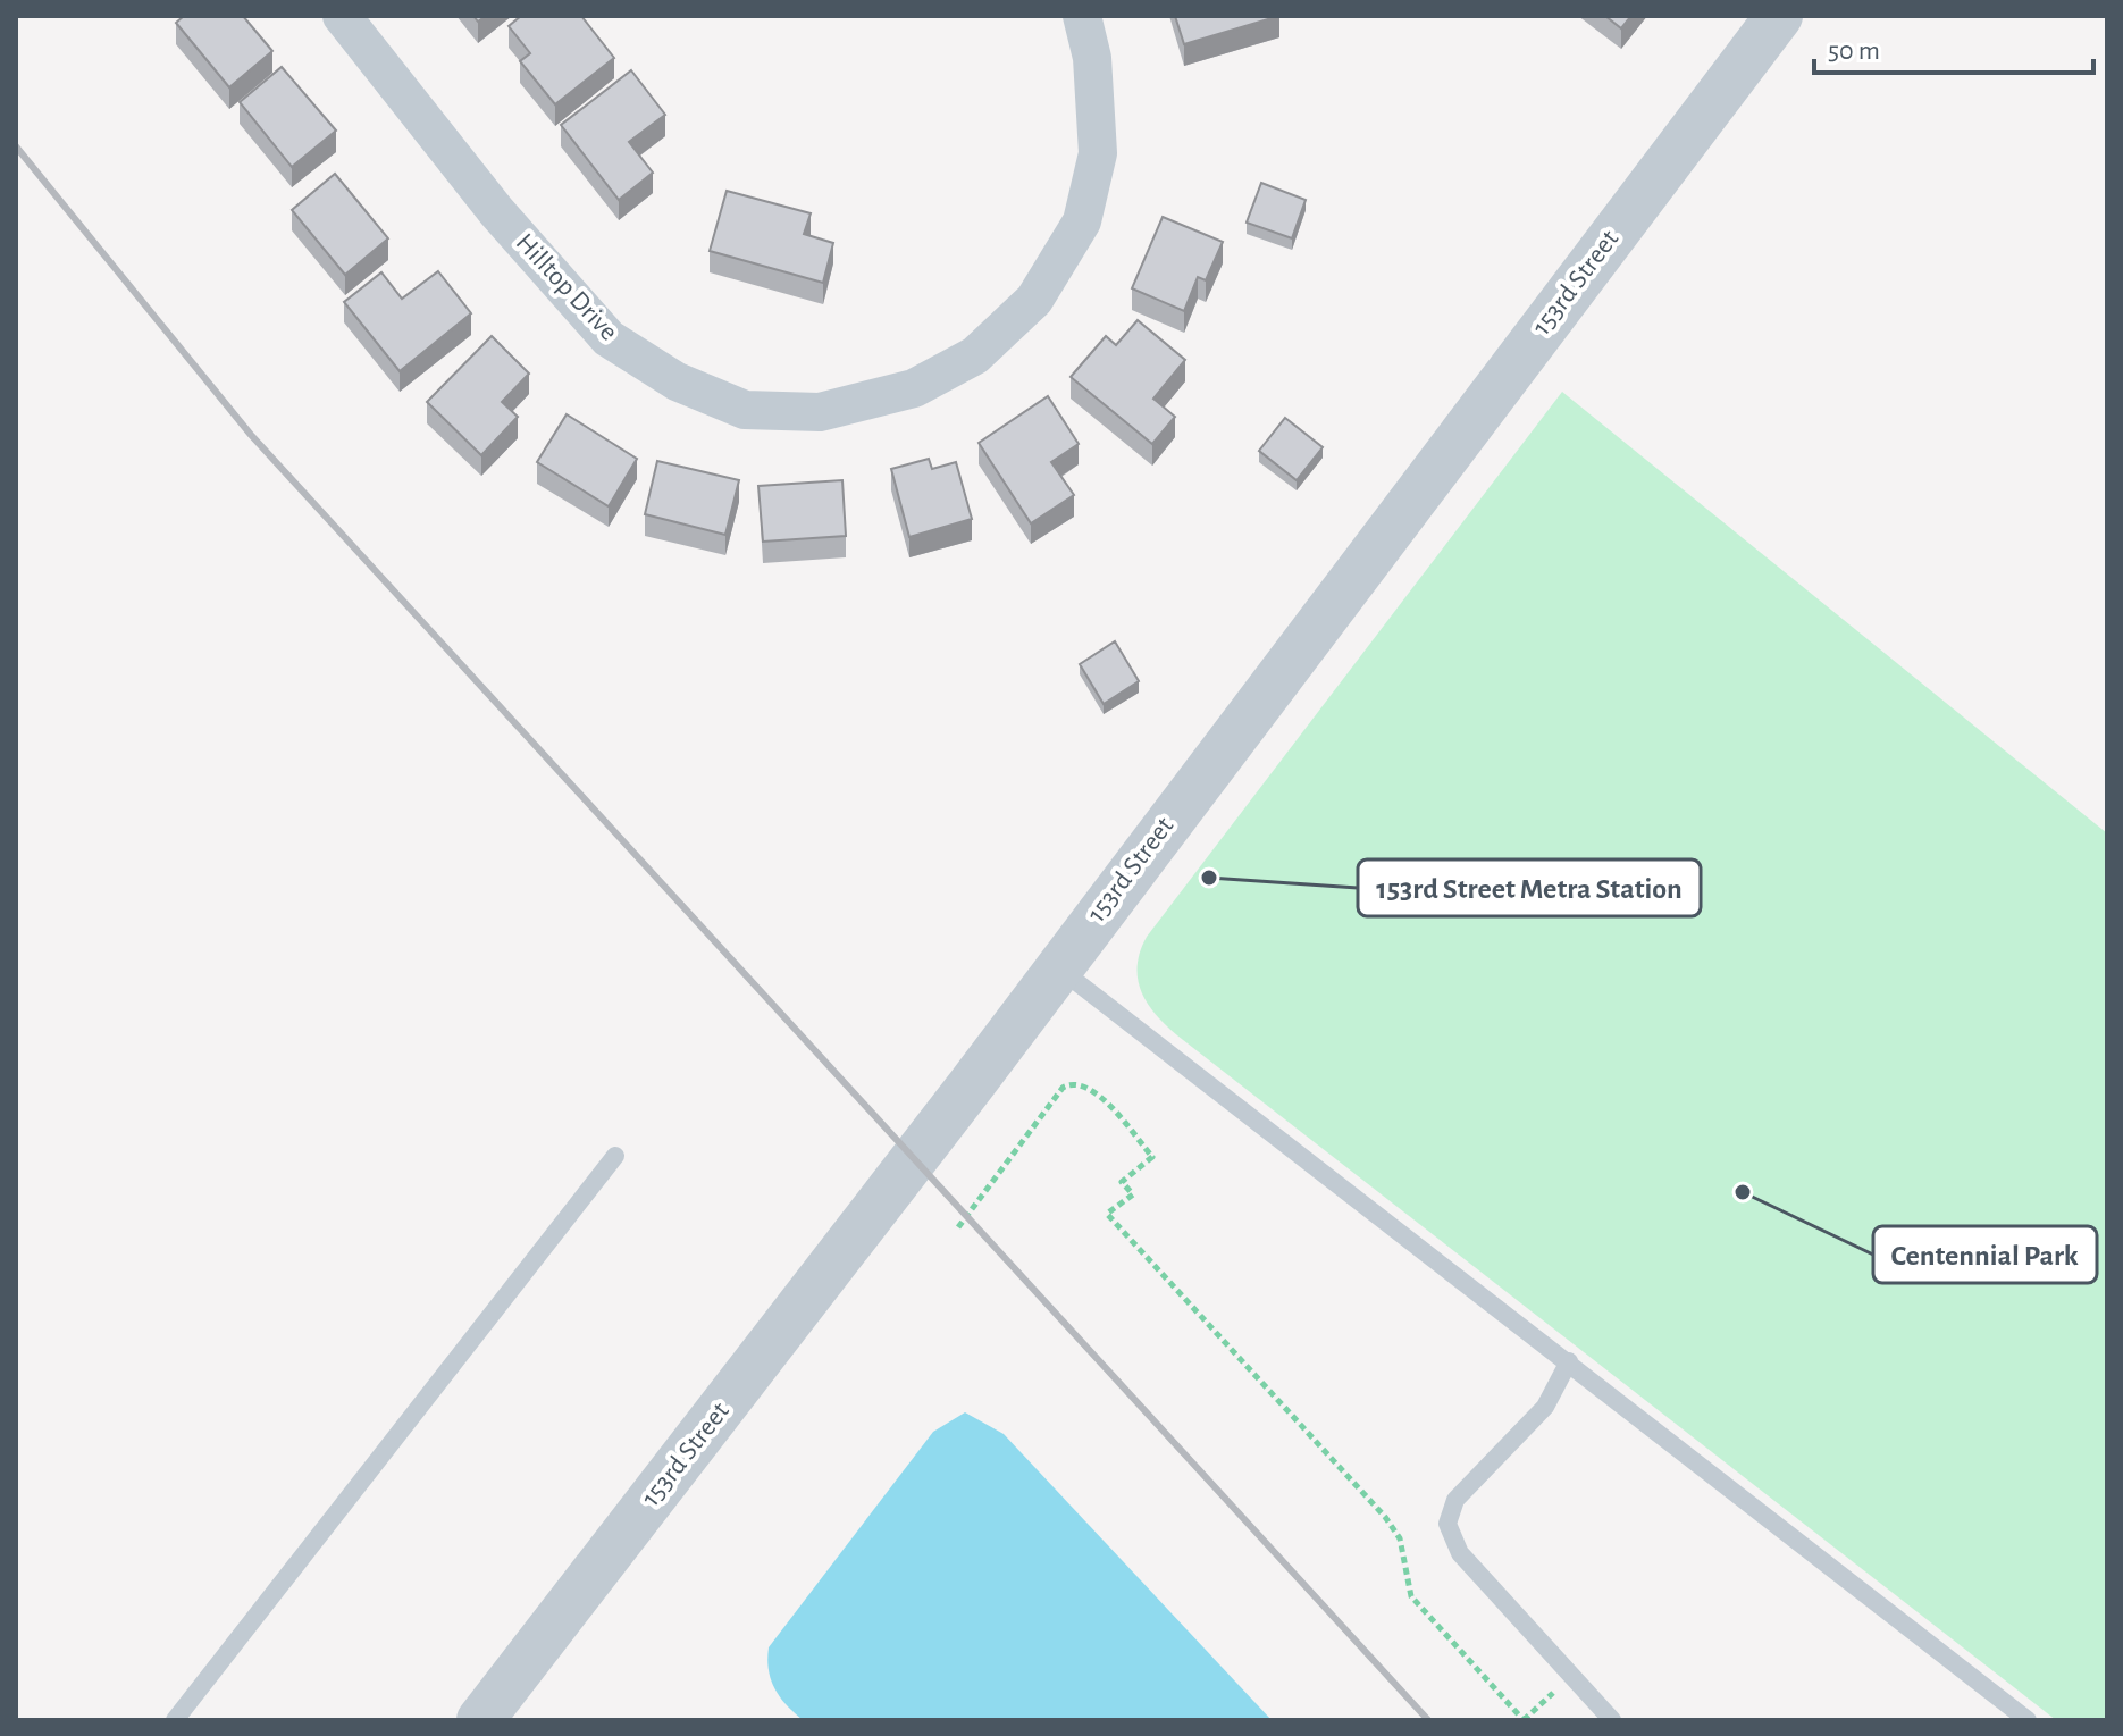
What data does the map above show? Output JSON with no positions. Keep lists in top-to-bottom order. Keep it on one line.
{"streets":{"street":["153rd Street","Hilltop Drive"]},"places":["153rd Street Metra Station","Centennial Park"],"scale_bar":"50 m"}
